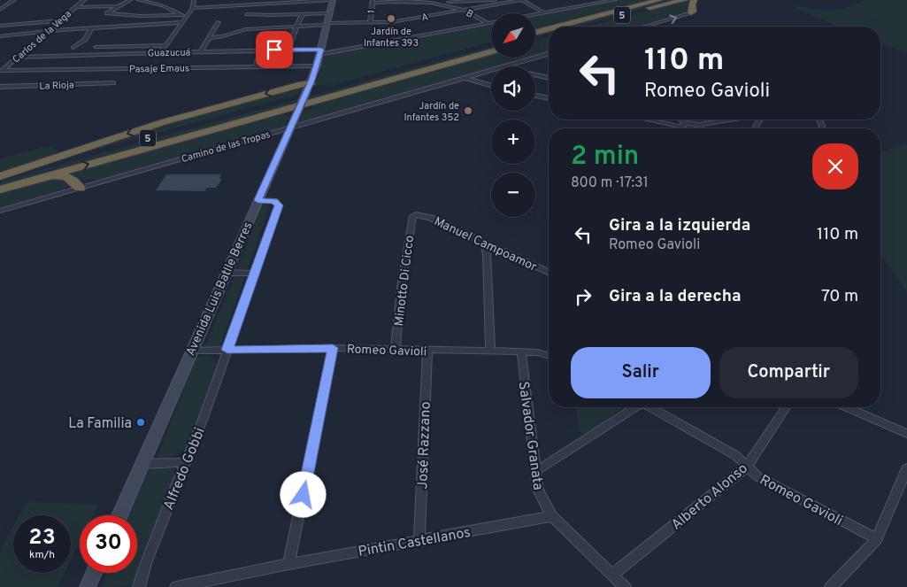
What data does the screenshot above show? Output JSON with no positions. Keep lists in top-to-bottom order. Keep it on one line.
{"streets":{"highway":["5"],"main road":["Avenida Luis Batlle Berres"],"street":["1","B","A","Carlos de la Vega","Guazucuá","Pasaje Emaus","La Rioja","Camino de las Tropas","Manuel Campoamor","Minotto Di Cicco","Romeo Gavioli","Salvador Granata","José Razzano","Alfredo Gobbi","Alberto Alonso","Pintin Castellanos"]},"crossings":[["1","B"],["1","A"],["B","A"],["A","Avenida Luis Batlle Berres"],["Carlos de la Vega","Guazucuá"],["Carlos de la Vega","Pasaje Emaus"],["Guazucuá","Avenida Luis Batlle Berres"],["Pasaje Emaus","Avenida Luis Batlle Berres"],["Camino de las Tropas","Avenida Luis Batlle Berres"],["Manuel Campoamor","Minotto Di Cicco"],["Minotto Di Cicco","Romeo Gavioli"],["Avenida Luis Batlle Berres","Romeo Gavioli"],["Avenida Luis Batlle Berres","Alfredo Gobbi"],["Romeo Gavioli","Salvador Granata"],["Romeo Gavioli","José Razzano"],["Romeo Gavioli","Alfredo Gobbi"],["Romeo Gavioli","Alberto Alonso"],["Salvador Granata","Pintin Castellanos"],["José Razzano","Pintin Castellanos"]],"places":["Jardín de Infantes 393","Jardín de Infantes 352","La Familia"],"north":"bottom left","page":{"map_buttons":["+","−"],"turn":["110 m","Romeo Gavioli"],"heading":["2 min","800 m · 17:31"],"list":[{"name":"Gira a la izquierda","note":"Romeo Gavioli","value":"110 m"},{"name":"Gira a la derecha","value":"70 m"}],"buttons":["Salir","Compartir"],"speed":"23 km/h","limit":"30"}}
